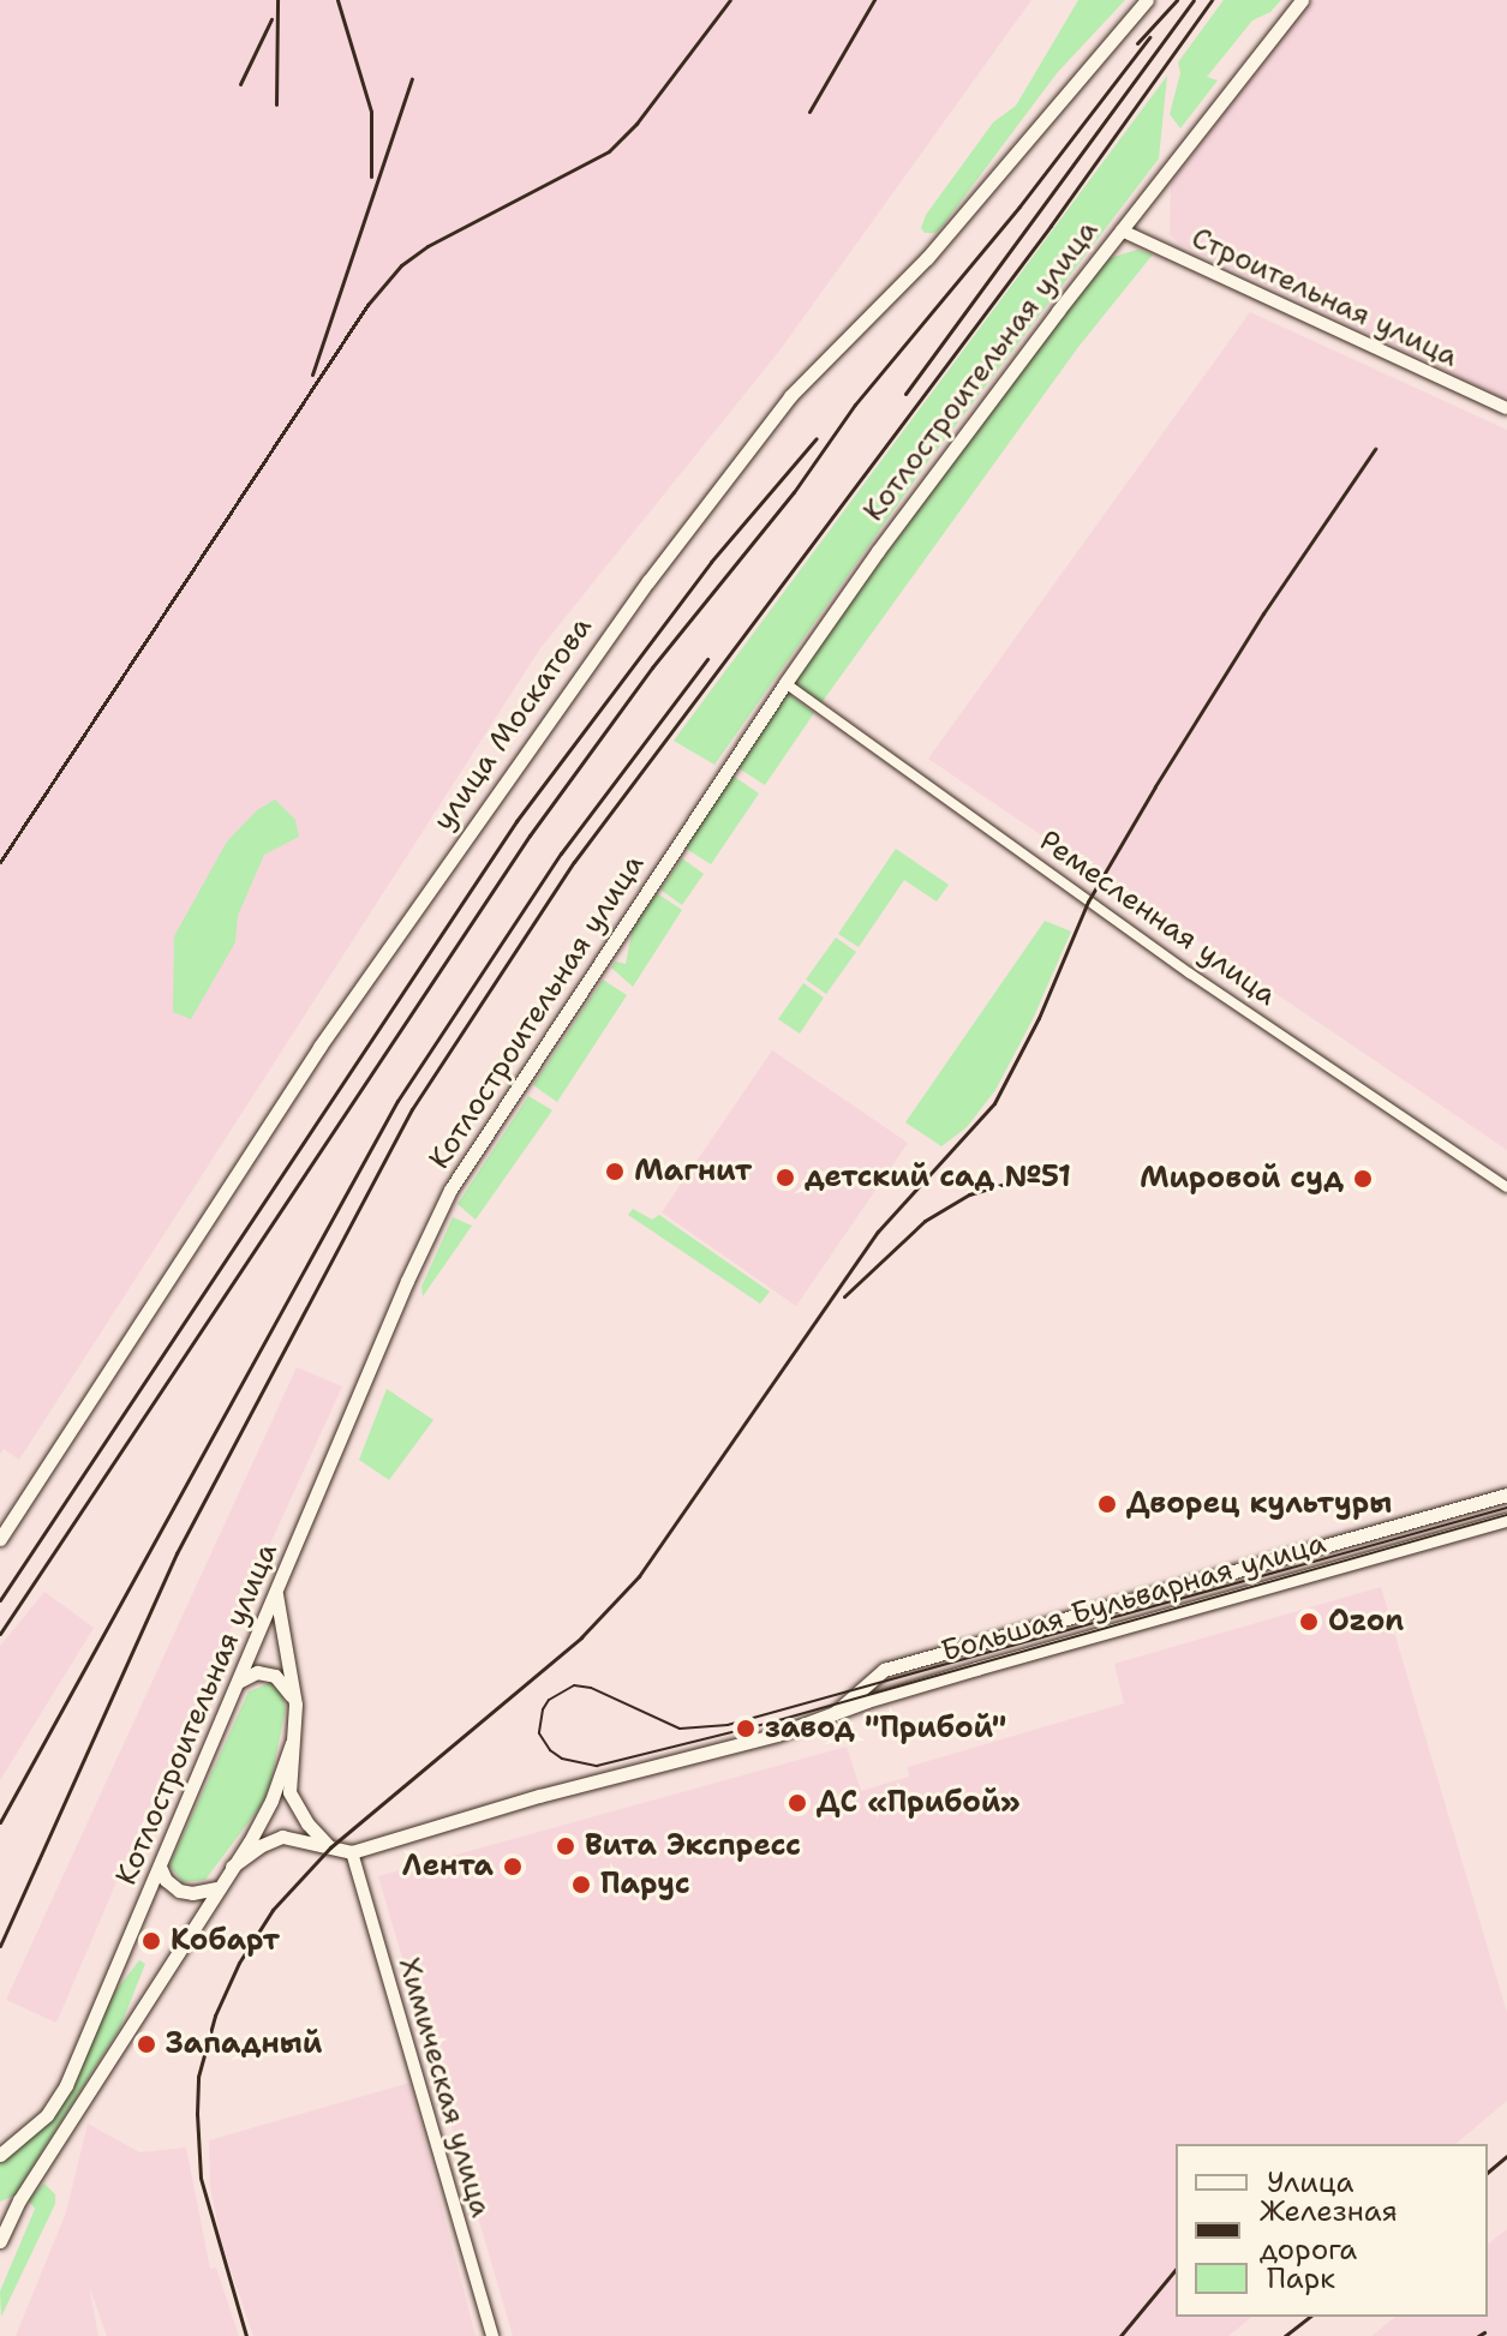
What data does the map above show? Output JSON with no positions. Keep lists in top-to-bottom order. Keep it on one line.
{"streets":{"main road":["Котлостроительная улица","улица Москатова","Большая Бульварная улица"],"street":["Строительная улица","Ремесленная улица","Химическая улица"]},"crossings":[["Строительная улица","Котлостроительная улица"],["Котлостроительная улица","Ремесленная улица"],["Большая Бульварная улица","Химическая улица"]],"places":["Магнит","детский сад №51","Мировой суд","Дворец культуры","Ozon","завод \"Прибой\"","ДC «Прибой»","Вита Экспресс","Лента","Парус","Кобарт","Западный"],"legend":["Улица","Железная дорога","Парк"]}
